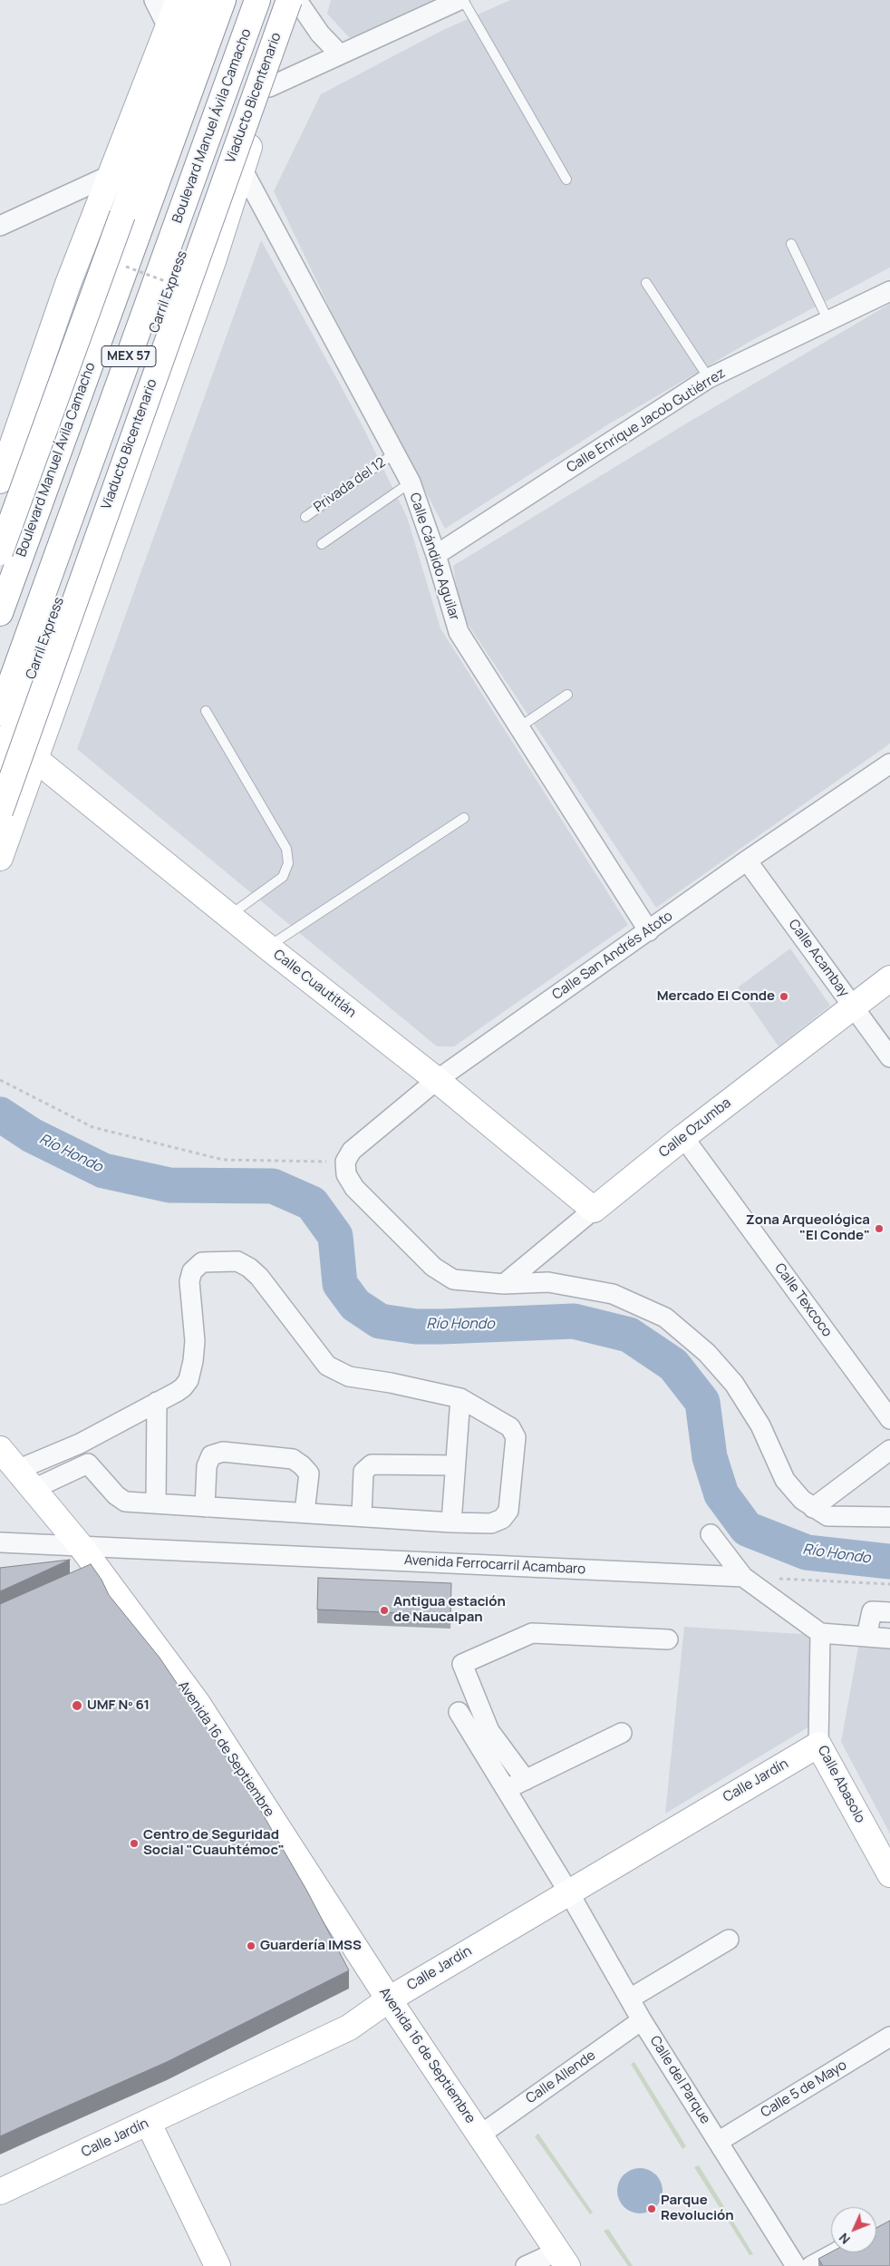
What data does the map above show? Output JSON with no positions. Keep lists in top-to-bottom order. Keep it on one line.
{"streets":{"main road":["Viaducto Bicentenario","Boulevard Manuel Ávila Camacho","Carril Express","MEX 57","Calle Cuautitlán","Calle Ozumba","Avenida 16 de Septiembre","Calle Jardín","Calle Abasolo"],"street":["Calle Enrique Jacob Gutiérrez","Calle Cándido Aguilar","Calle San Andrés Atoto","Calle Acambay","Calle Texcoco","Avenida Ferrocarril Acambaro","Calle Allende","Calle del Parque","Calle 5 de Mayo"],"lane":["Privada del 12"]},"crossings":[["Calle Enrique Jacob Gutiérrez","Calle Cándido Aguilar"],["Privada del 12","Calle Cándido Aguilar"],["Calle Cándido Aguilar","Calle San Andrés Atoto"],["Calle San Andrés Atoto","Calle Acambay"],["Calle San Andrés Atoto","Calle Cuautitlán"],["Calle Acambay","Calle Ozumba"],["Calle Cuautitlán","Calle Ozumba"],["Calle Ozumba","Calle Texcoco"],["Avenida Ferrocarril Acambaro","Avenida 16 de Septiembre"],["Avenida 16 de Septiembre","Calle Jardín"],["Avenida 16 de Septiembre","Calle Allende"],["Calle Jardín","Calle Abasolo"],["Calle Jardín","Calle del Parque"],["Calle Allende","Calle del Parque"],["Calle del Parque","Calle 5 de Mayo"]],"water":["Río Hondo"],"places":["Mercado El Conde","Zona Arqueológica \"El Conde\"","Antigua estación de Naucalpan","UMF Nº 61","Centro de Seguridad Social \"Cuauhtémoc\"","Guardería IMSS","Parque Revolución"],"north":"bottom left"}
